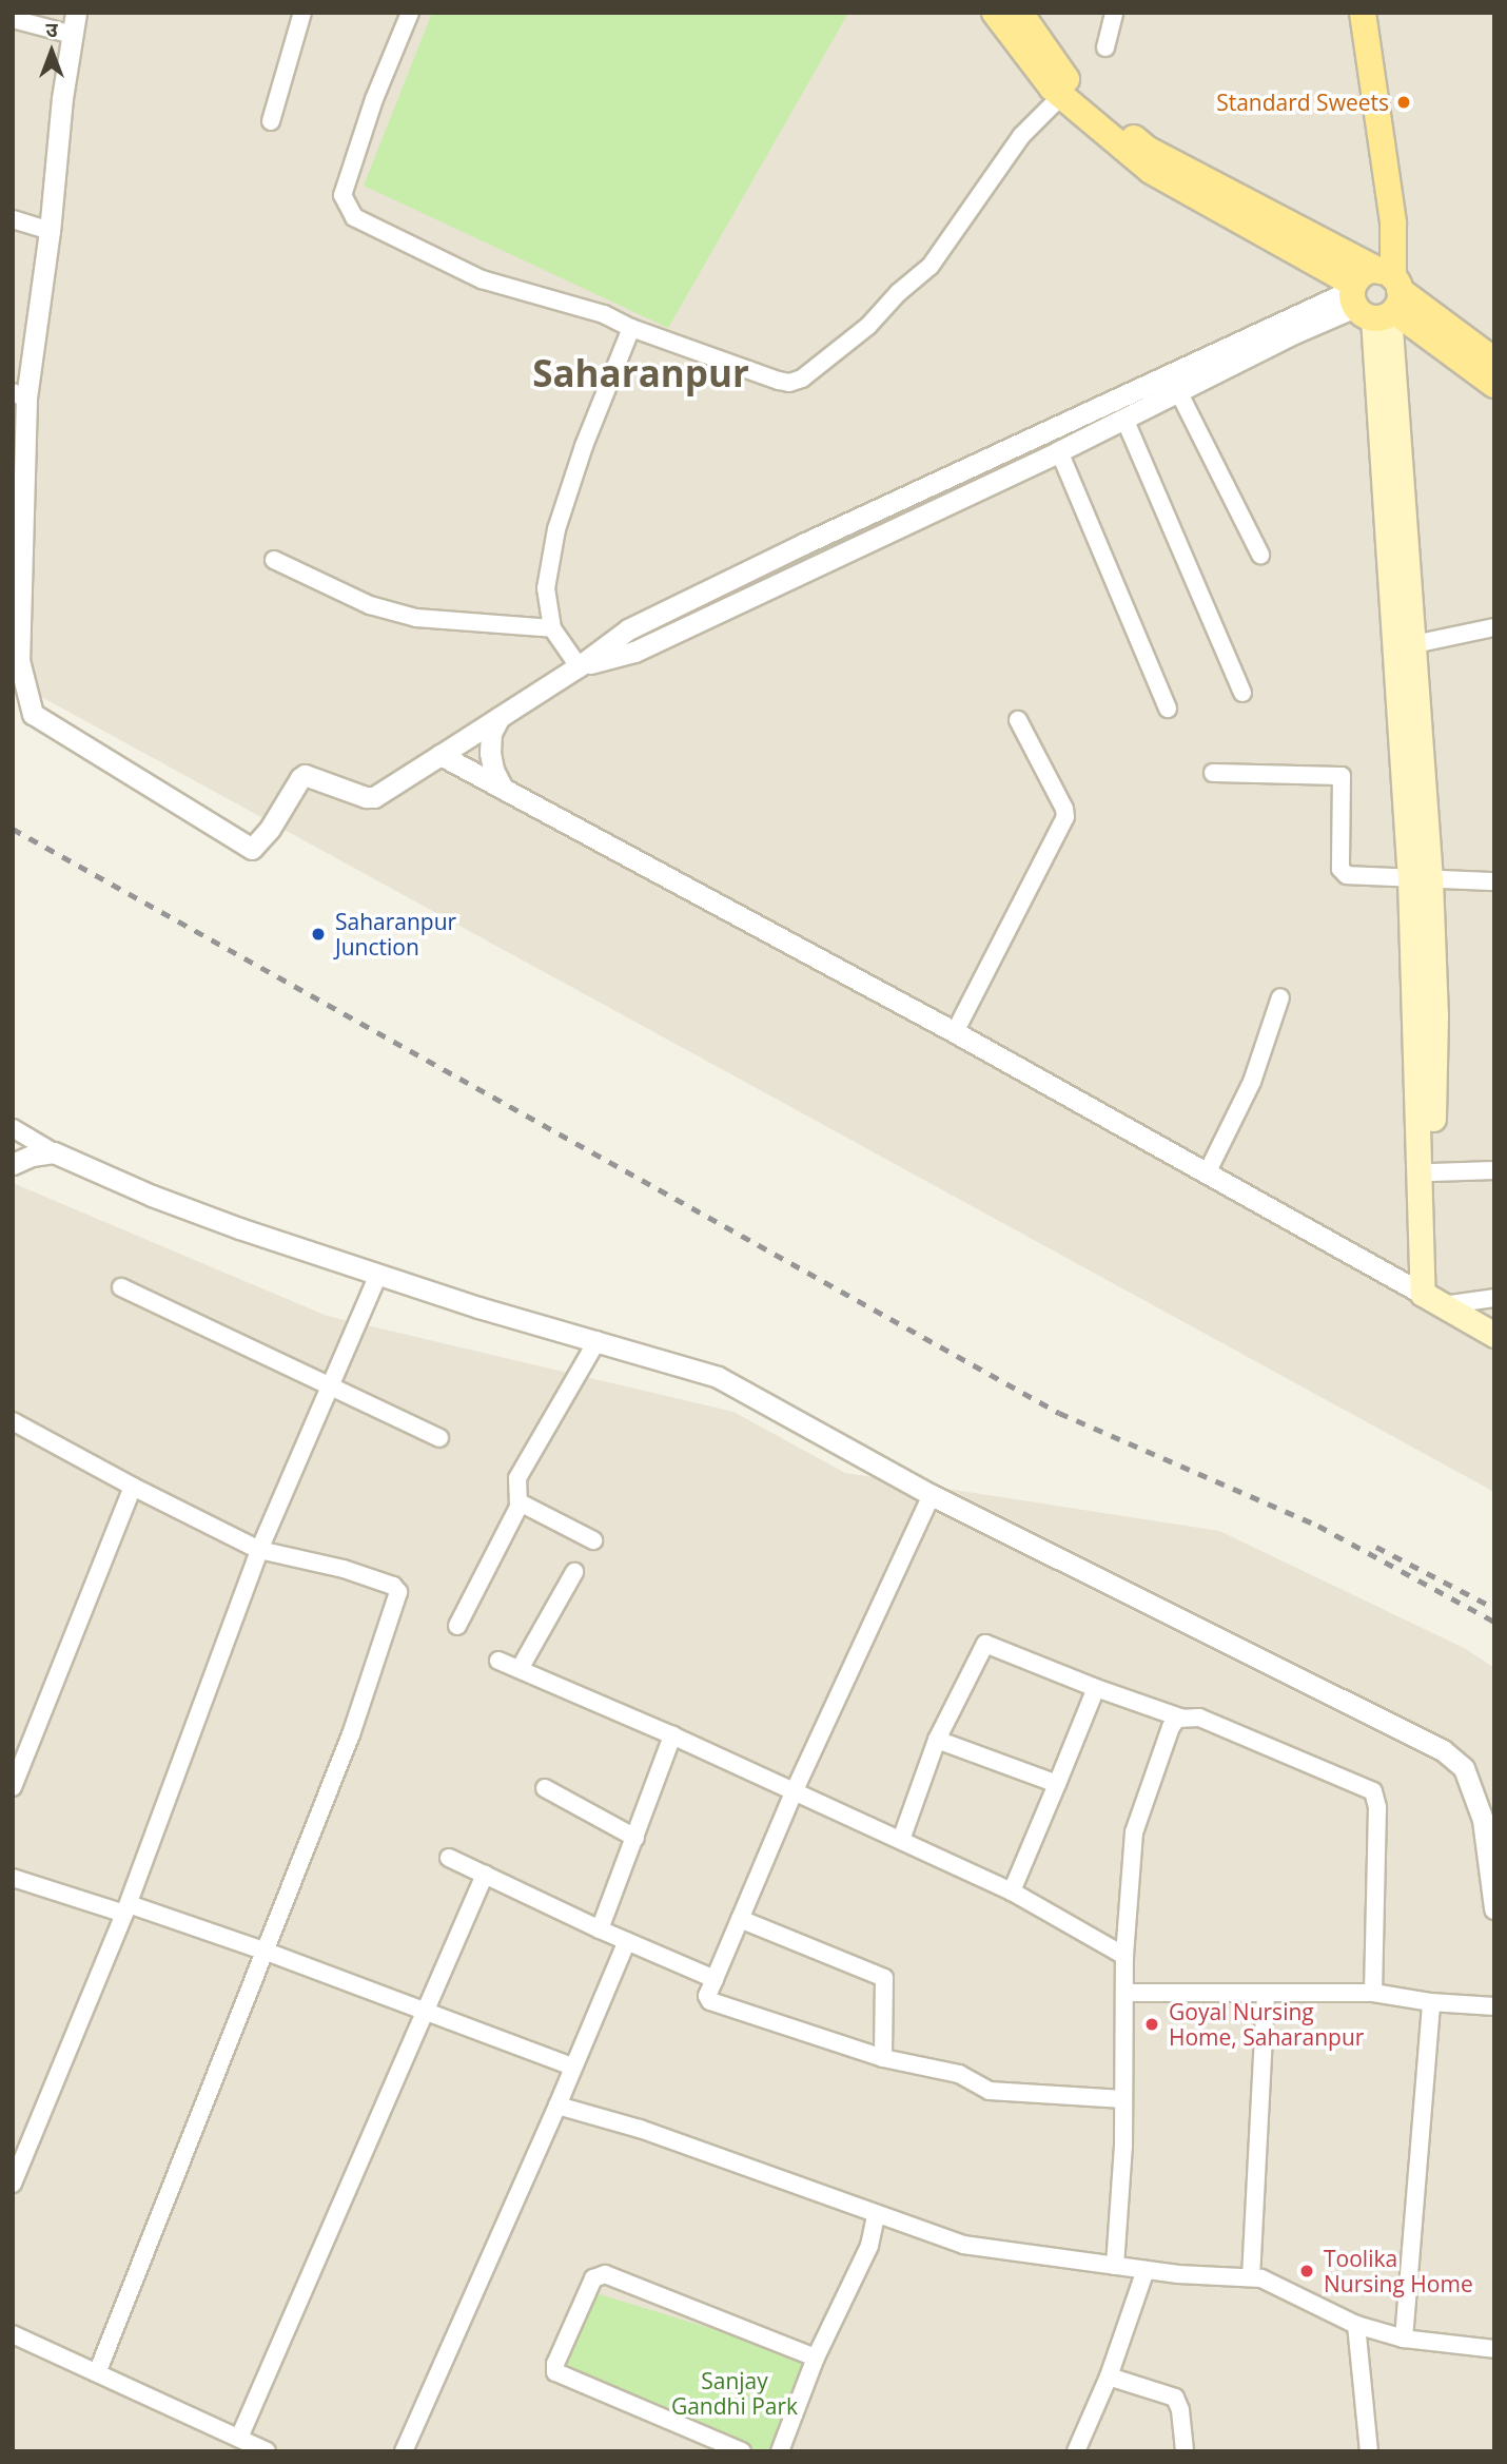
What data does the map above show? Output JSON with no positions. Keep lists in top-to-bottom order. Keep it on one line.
{"districts":["Saharanpur"],"parks":["Sanjay Gandhi Park"],"places":["Standard Sweets","Saharanpur Junction","Goyal Nursing Home, Saharanpur","Toolika Nursing Home"],"north":"top"}
